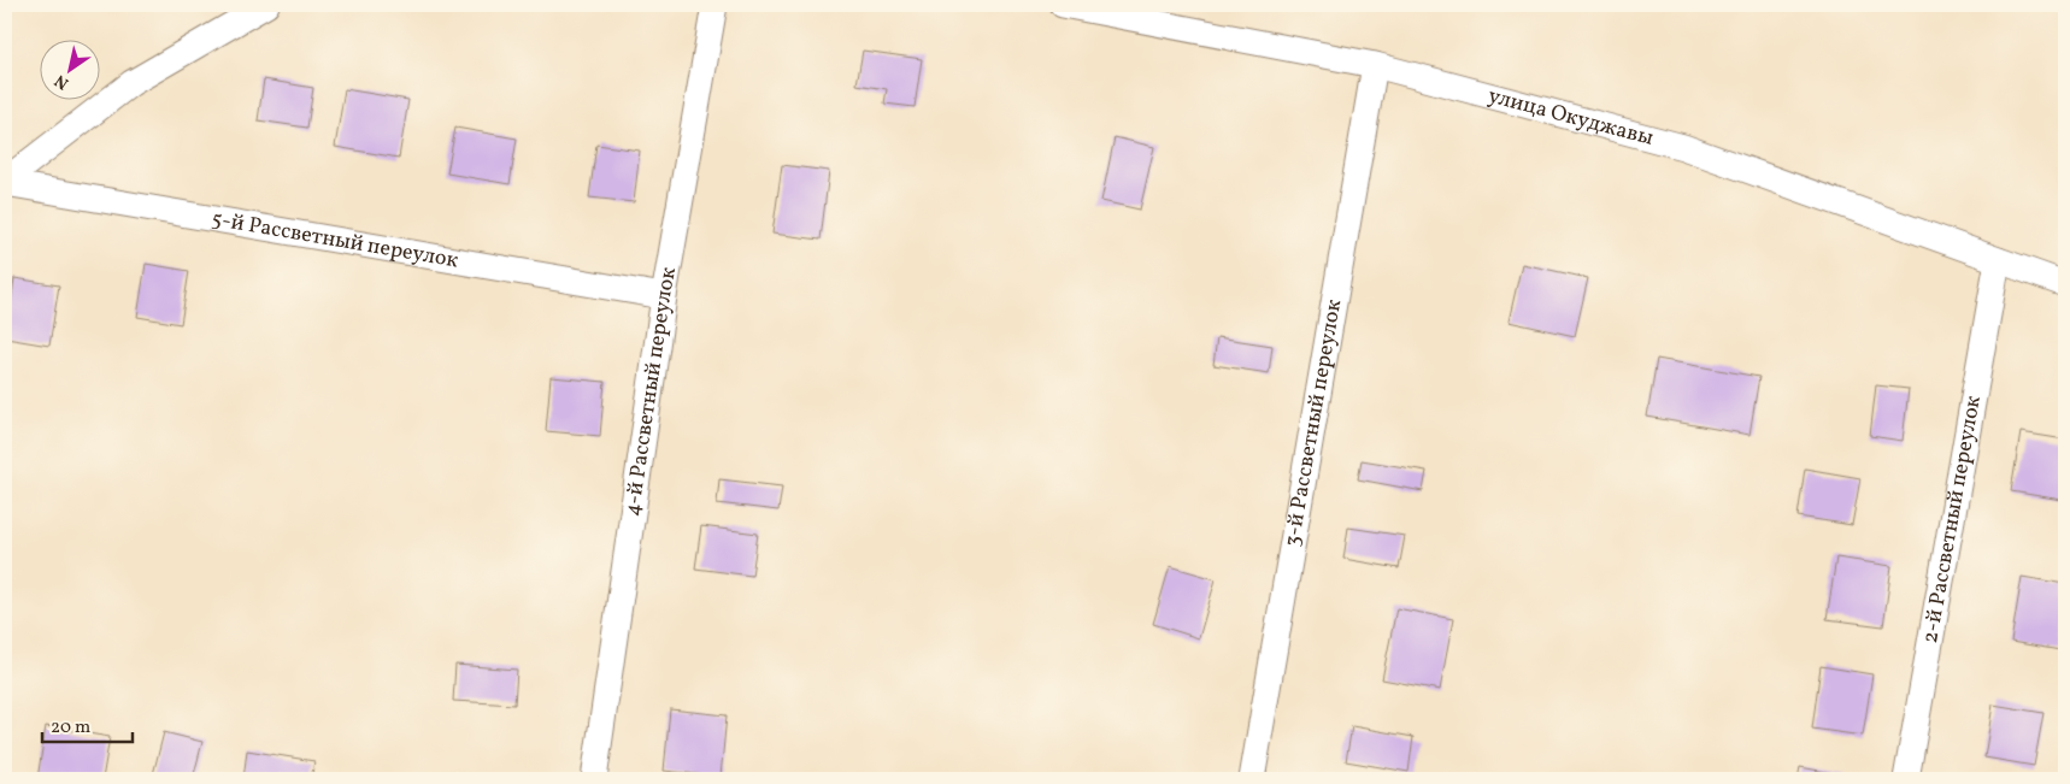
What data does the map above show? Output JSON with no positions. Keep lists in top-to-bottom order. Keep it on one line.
{"streets":{"street":["улица Окуджавы","5-й Рассветный переулок","4-й Рассветный переулок","3-й Рассветный переулок","2-й Рассветный переулок"]},"crossings":[["улица Окуджавы","3-й Рассветный переулок"],["улица Окуджавы","2-й Рассветный переулок"],["5-й Рассветный переулок","4-й Рассветный переулок"]],"scale_bar":"20 m","north":"bottom left"}
